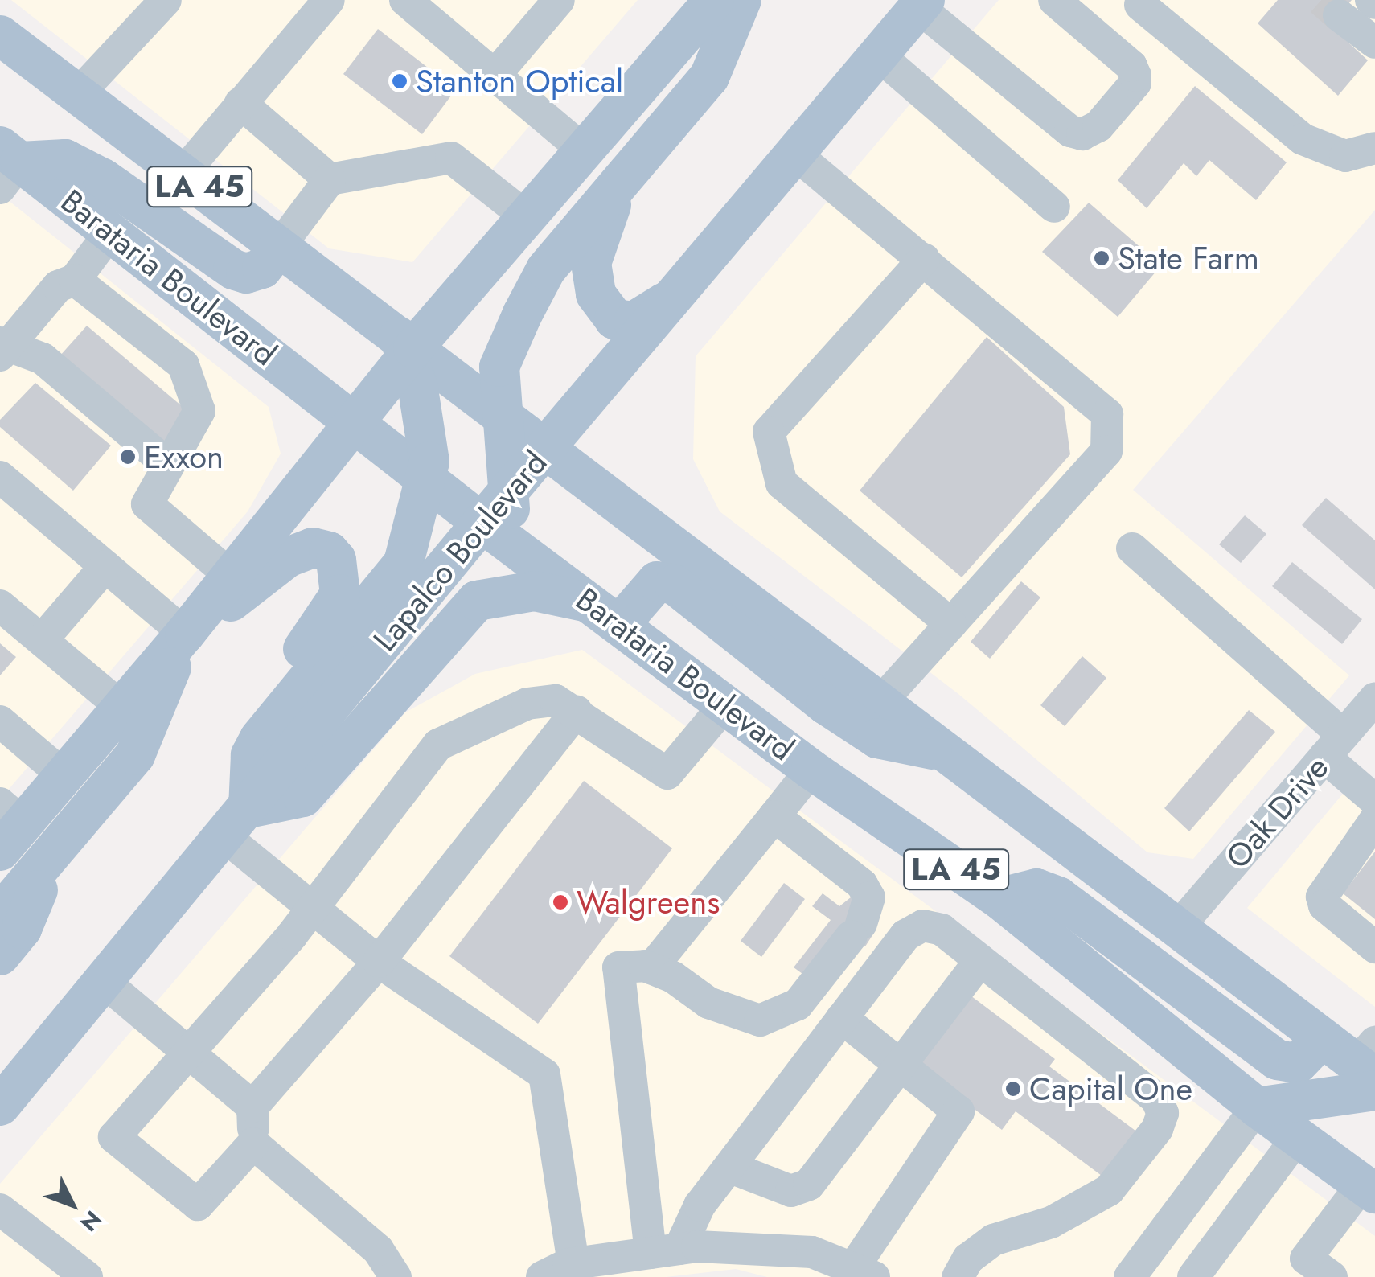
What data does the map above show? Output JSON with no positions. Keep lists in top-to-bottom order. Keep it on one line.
{"streets":{"main road":["LA 45","Barataria Boulevard","Lapalco Boulevard"],"street":["Oak Drive"]},"crossings":[["LA 45","Lapalco Boulevard"],["LA 45","Oak Drive"],["Barataria Boulevard","Lapalco Boulevard"]],"places":["Stanton Optical","State Farm","Exxon","Walgreens","Capital One"],"north":"bottom right"}
